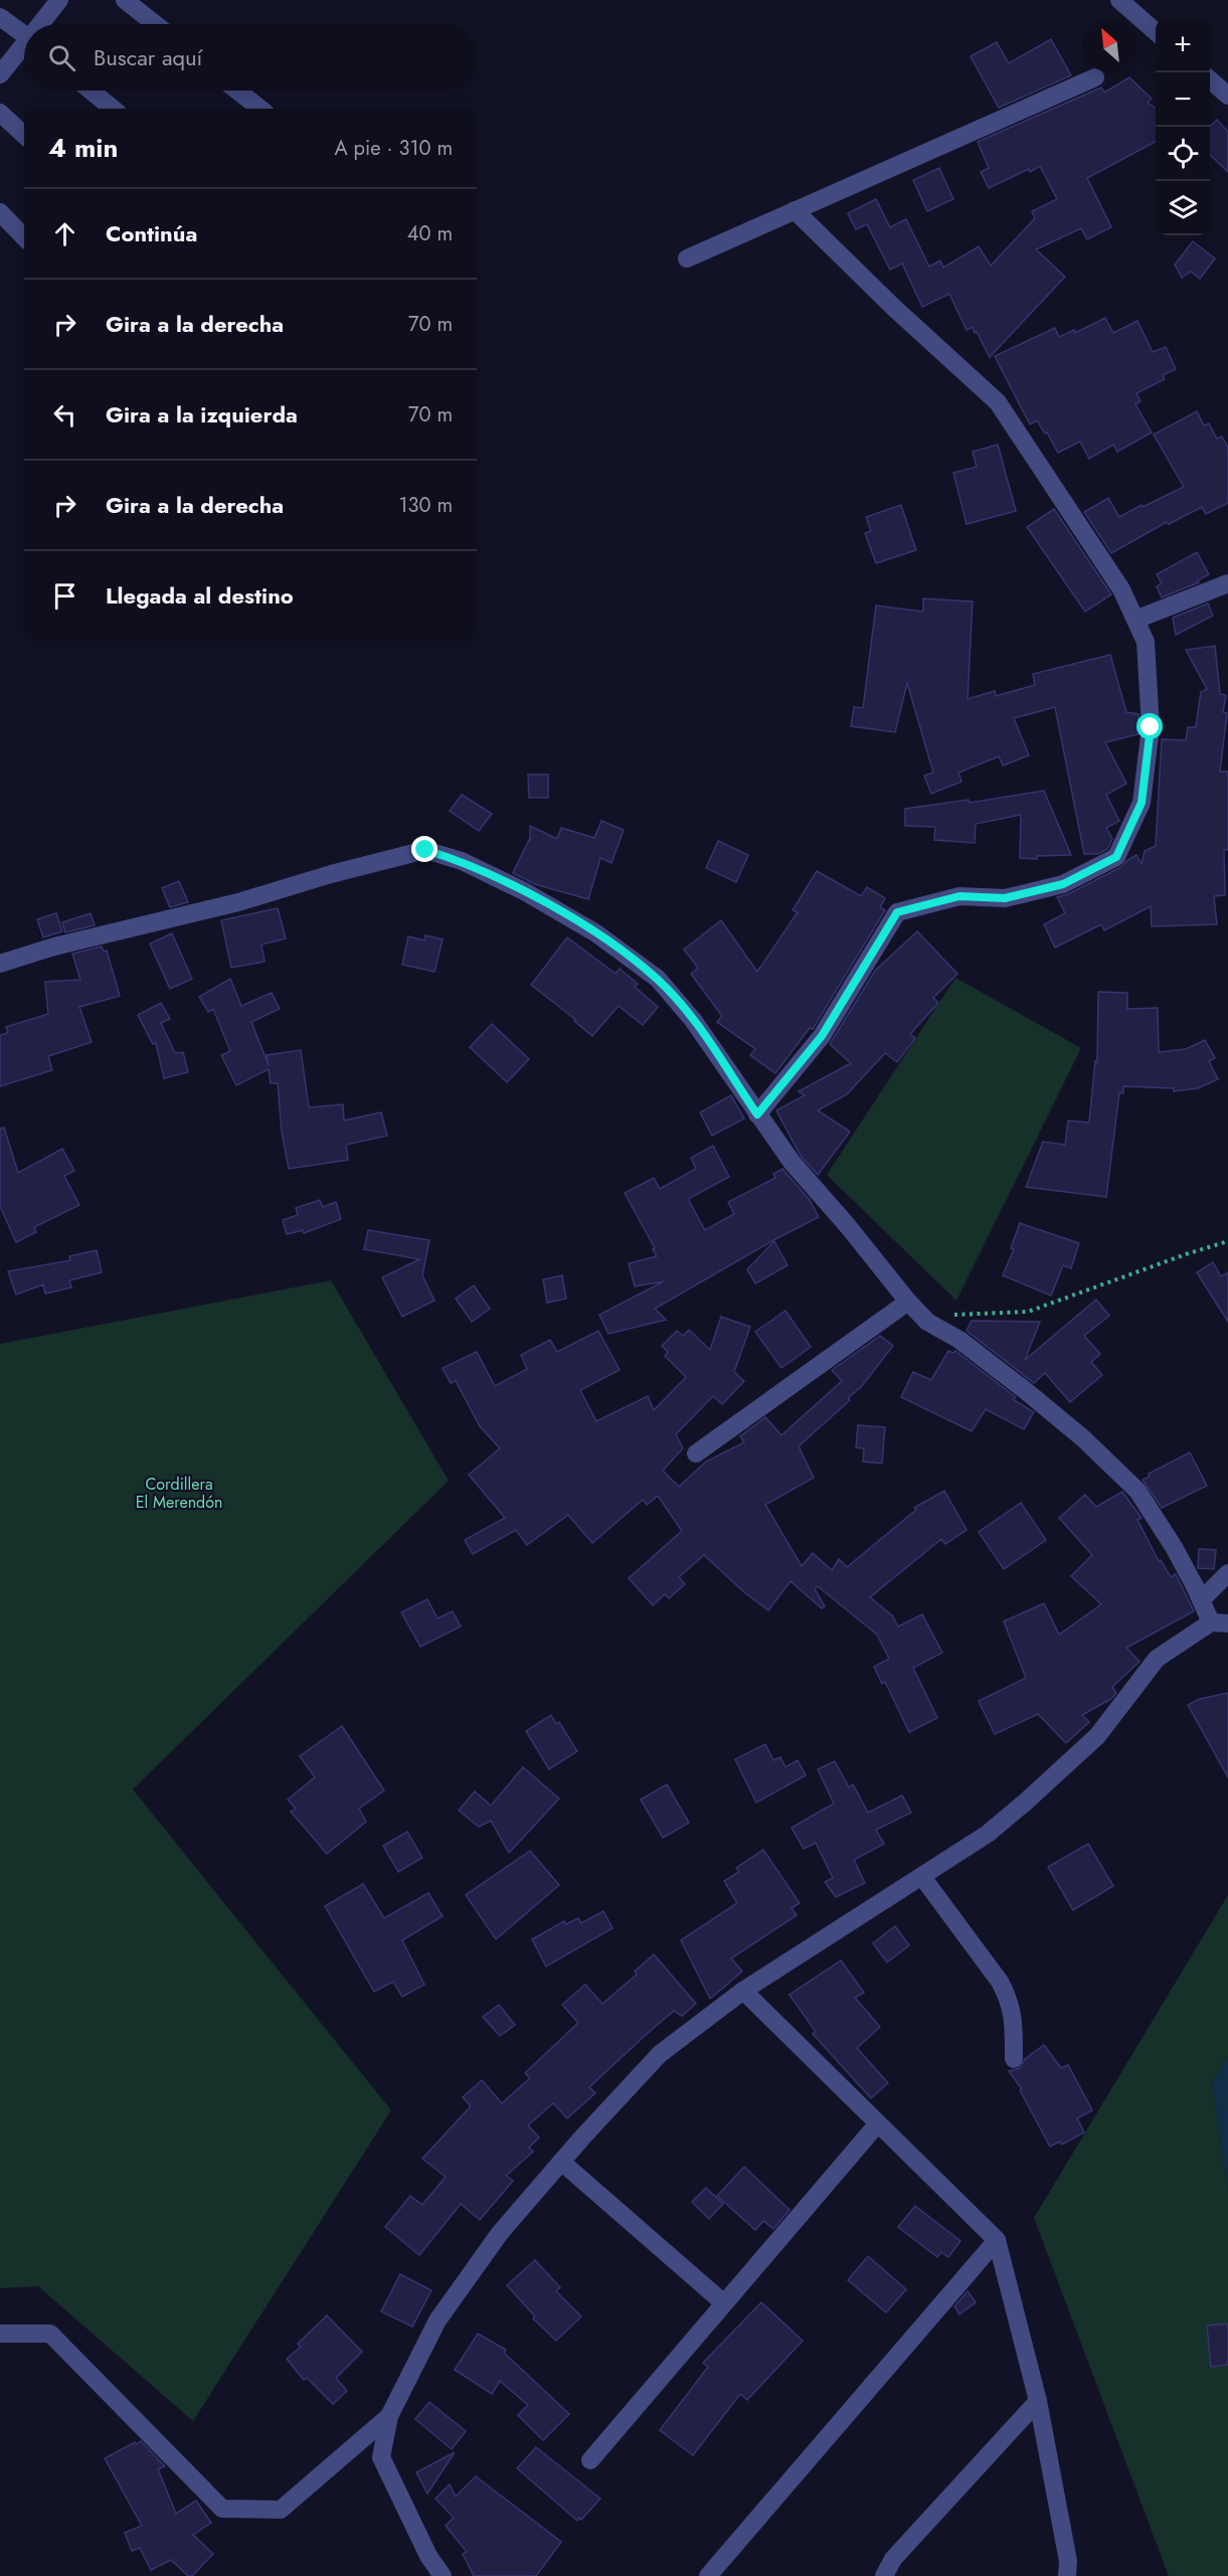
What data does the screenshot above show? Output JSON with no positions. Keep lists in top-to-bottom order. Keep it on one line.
{"parks":["Cordillera El Merendón"],"north":"top left","page":{"map_buttons":["+","−"],"search":"Buscar aquí","heading":["4 min","A pie · 310 m"],"list":[["Continúa","40 m"],["Gira a la derecha","70 m"],["Gira a la izquierda","70 m"],["Gira a la derecha","130 m"],"Llegada al destino"]}}
